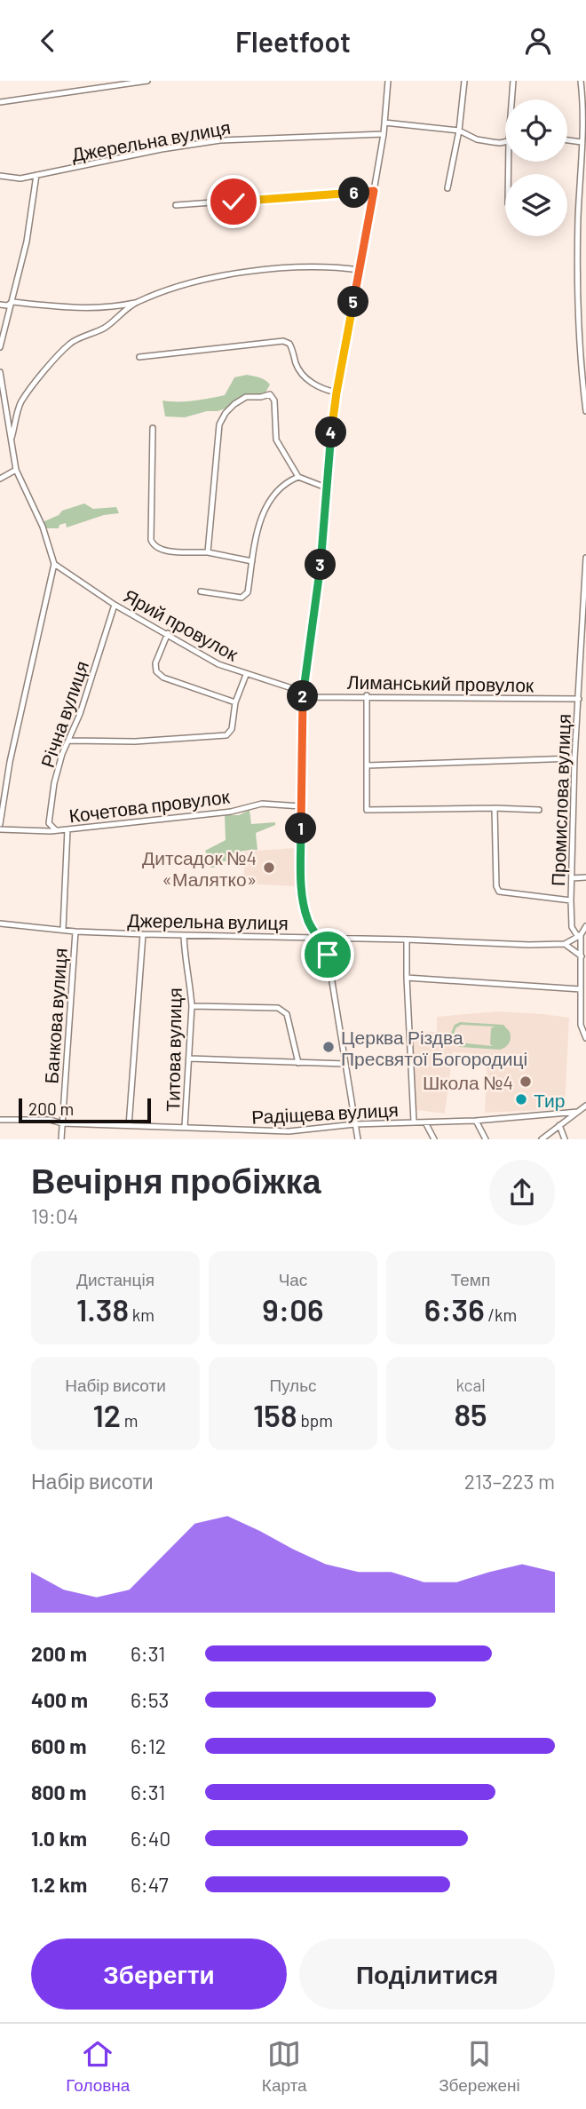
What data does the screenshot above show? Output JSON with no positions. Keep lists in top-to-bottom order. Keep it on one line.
{"streets":{"street":["Джерельна вулиця","Ярий провулок","Лиманський провулок","Річна вулиця","Промислова вулиця","Кочетова провулок","Банкова вулиця","Титова вулиця","Радіщева вулиця"]},"crossings":[["Джерельна вулиця","Банкова вулиця"],["Джерельна вулиця","Титова вулиця"],["Ярий провулок","Лиманський провулок"],["Ярий провулок","Річна вулиця"],["Лиманський провулок","Промислова вулиця"],["Річна вулиця","Кочетова провулок"],["Банкова вулиця","Радіщева вулиця"],["Титова вулиця","Радіщева вулиця"]],"places":["Дитсадок №4 «Малятко»","Церква Різдва Пресвятої Богородиці","Школа №4","Тир"],"scale_bar":"200 m","page":{"header":"Fleetfoot","pins":["6","5","4","3","2","1"],"scale":"200 m","heading":["Вечірня пробіжка","19:04"],"stats":[["Дистанція","1.38 km"],["Час","9:06"],["Темп","6:36 /km"],["Набір висоти","12 m"],["Пульс","158 bpm"],["kcal","85"]],"chart":["Набір висоти","213–223 m"],"list":[{"name":"200 m","note":"6:31"},{"name":"400 m","note":"6:53"},{"name":"600 m","note":"6:12"},{"name":"800 m","note":"6:31"},{"name":"1.0 km","note":"6:40"},{"name":"1.2 km","note":"6:47"}],"buttons":["Зберегти","Поділитися"],"tabs":["Головна","Карта","Збережені"]}}
